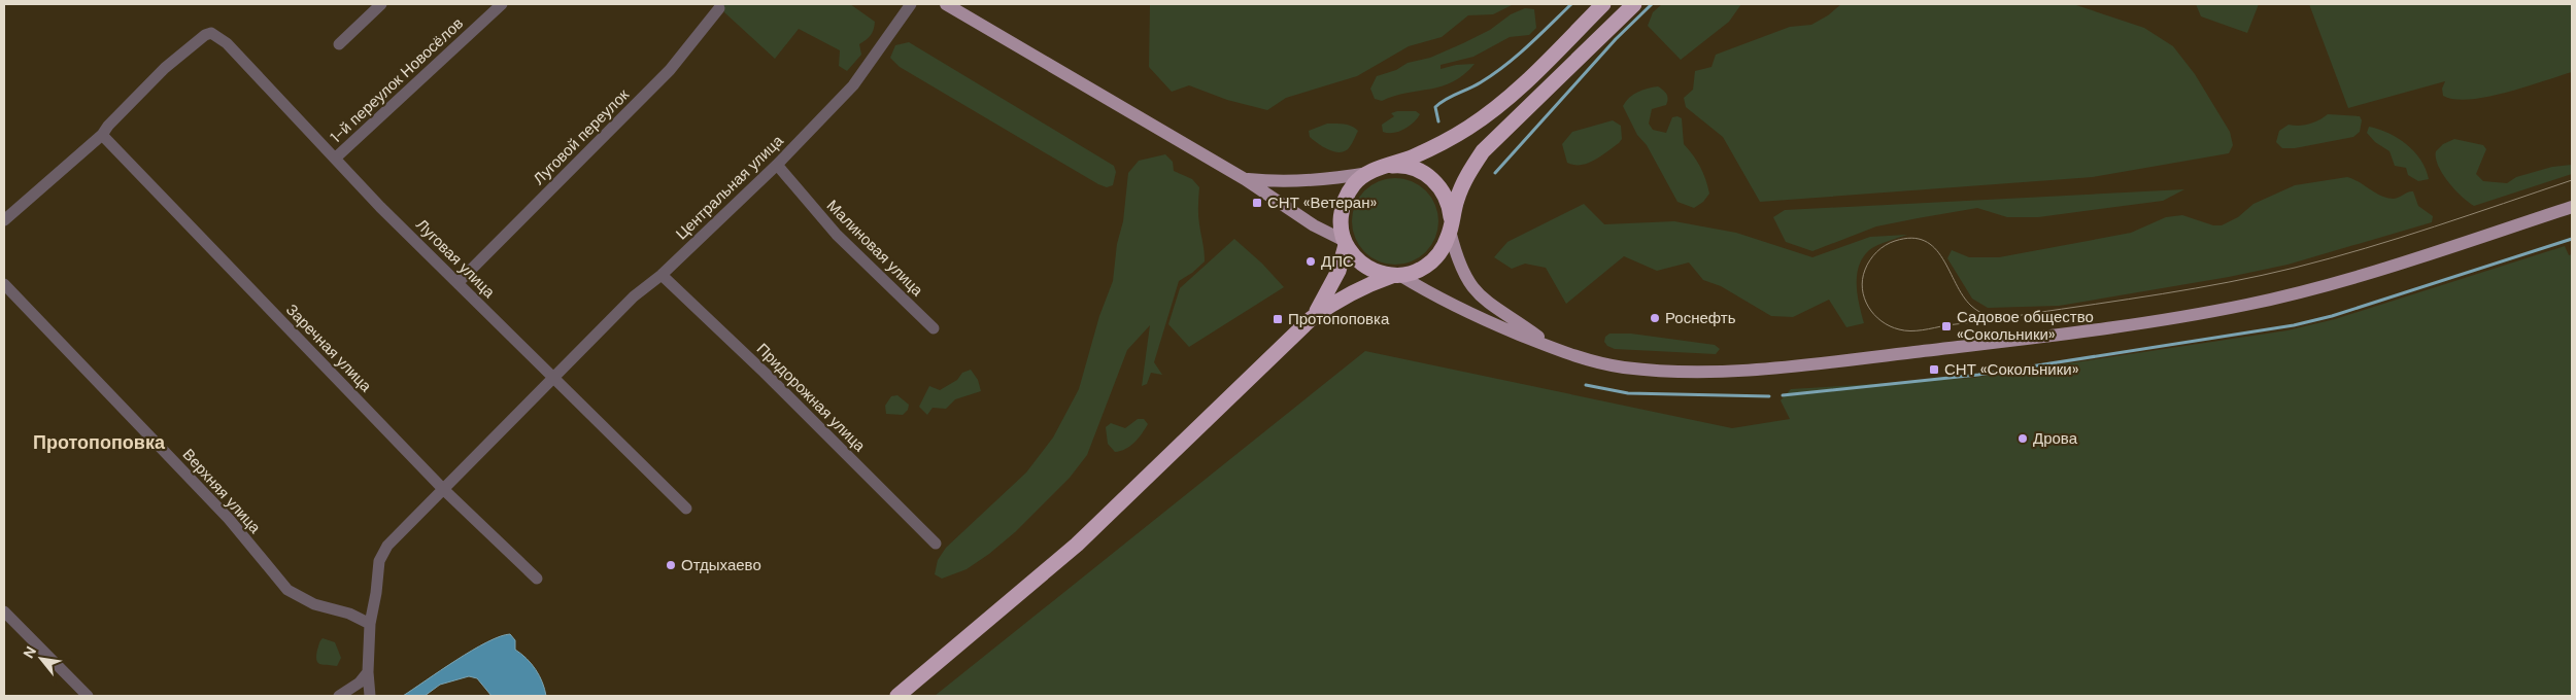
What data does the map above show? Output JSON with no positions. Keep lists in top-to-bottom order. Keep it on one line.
{"streets":{"street":["1-й переулок Новосёлов","Луговой переулок","Центральная улица","Малиновая улица","Луговая улица","Заречная улица","Придорожная улица","Верхняя улица"]},"crossings":[["1-й переулок Новосёлов","Луговая улица"],["Луговой переулок","Луговая улица"],["Центральная улица","Малиновая улица"],["Центральная улица","Луговая улица"],["Центральная улица","Заречная улица"],["Центральная улица","Придорожная улица"],["Центральная улица","Верхняя улица"],["Луговая улица","Заречная улица"]],"districts":["Протопоповка"],"places":{"transit":["СНТ «Ветеран»","Протопоповка","Садовое общество «Сокольники»","СНТ «Сокольники»"],"other":["ДПС","Роснефть","Дрова","Отдыхаево"]},"north":"top left"}
